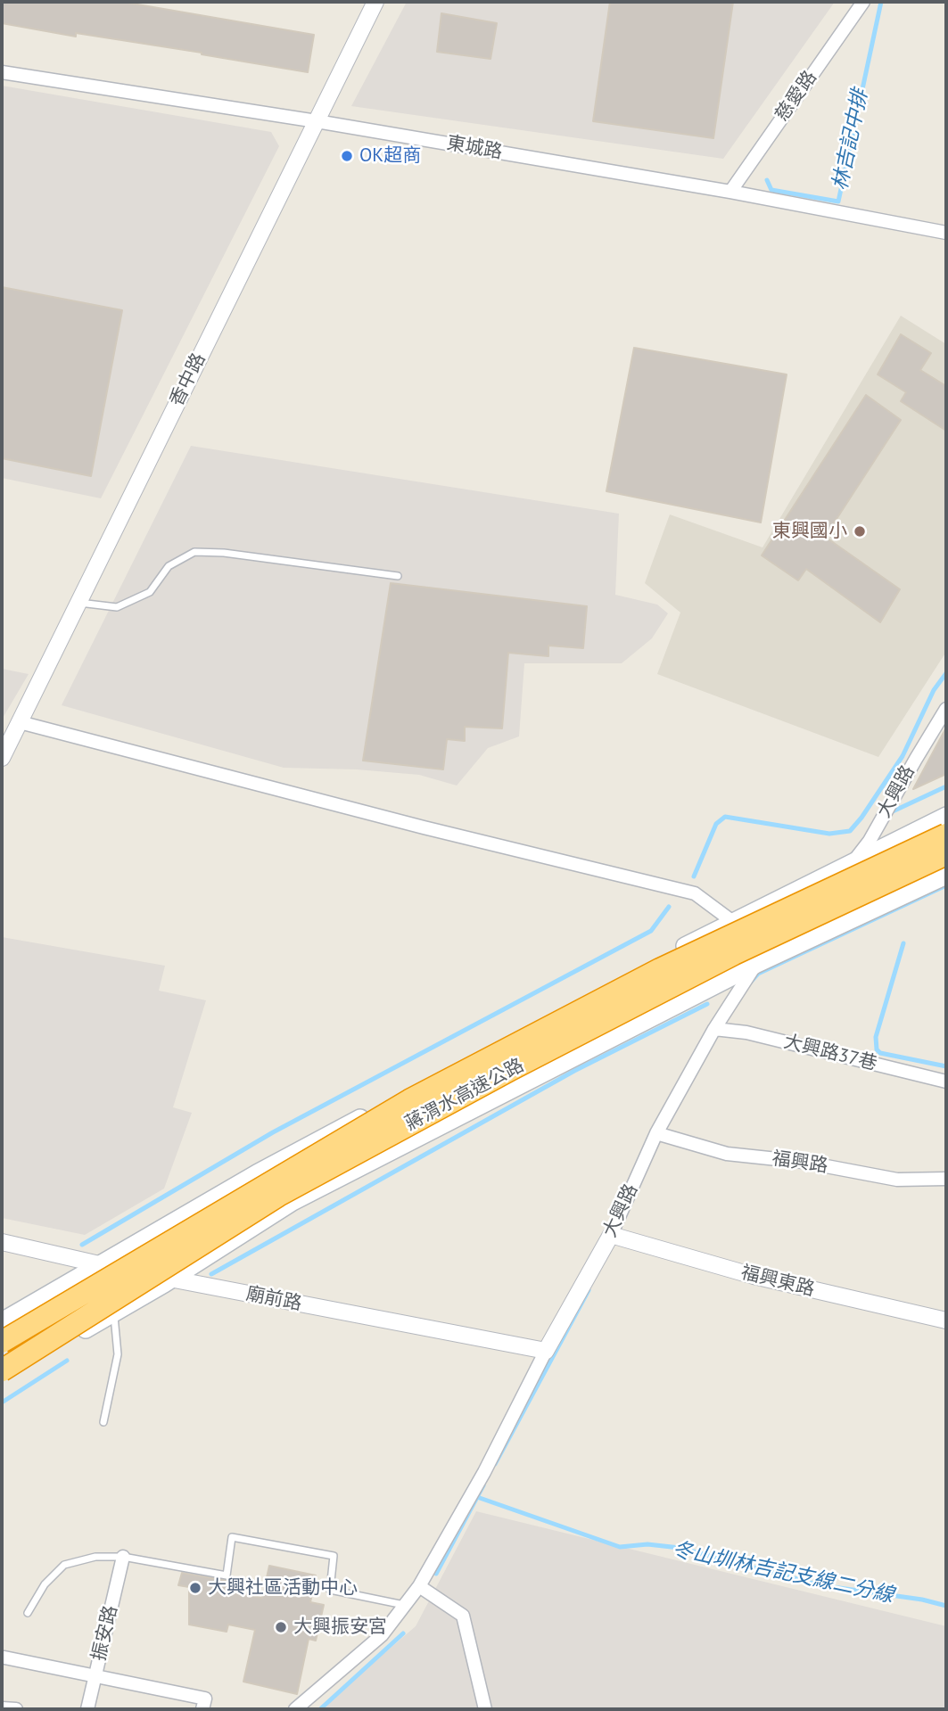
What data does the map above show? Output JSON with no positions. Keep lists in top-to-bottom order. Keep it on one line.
{"streets":{"highway":["蔣渭水高速公路"],"street":["慈愛路","東城路","香中路","大興路","大興路37巷","福興路","福興東路","廟前路","振安路"]},"crossings":[["慈愛路","東城路"],["東城路","香中路"],["大興路","大興路37巷"],["大興路","福興路"],["大興路","福興東路"],["大興路","廟前路"]],"water":["林吉記中排","冬山圳林吉記支線二分線"],"places":["OK超商","東興國小","大興社區活動中心","大興振安宮"]}
